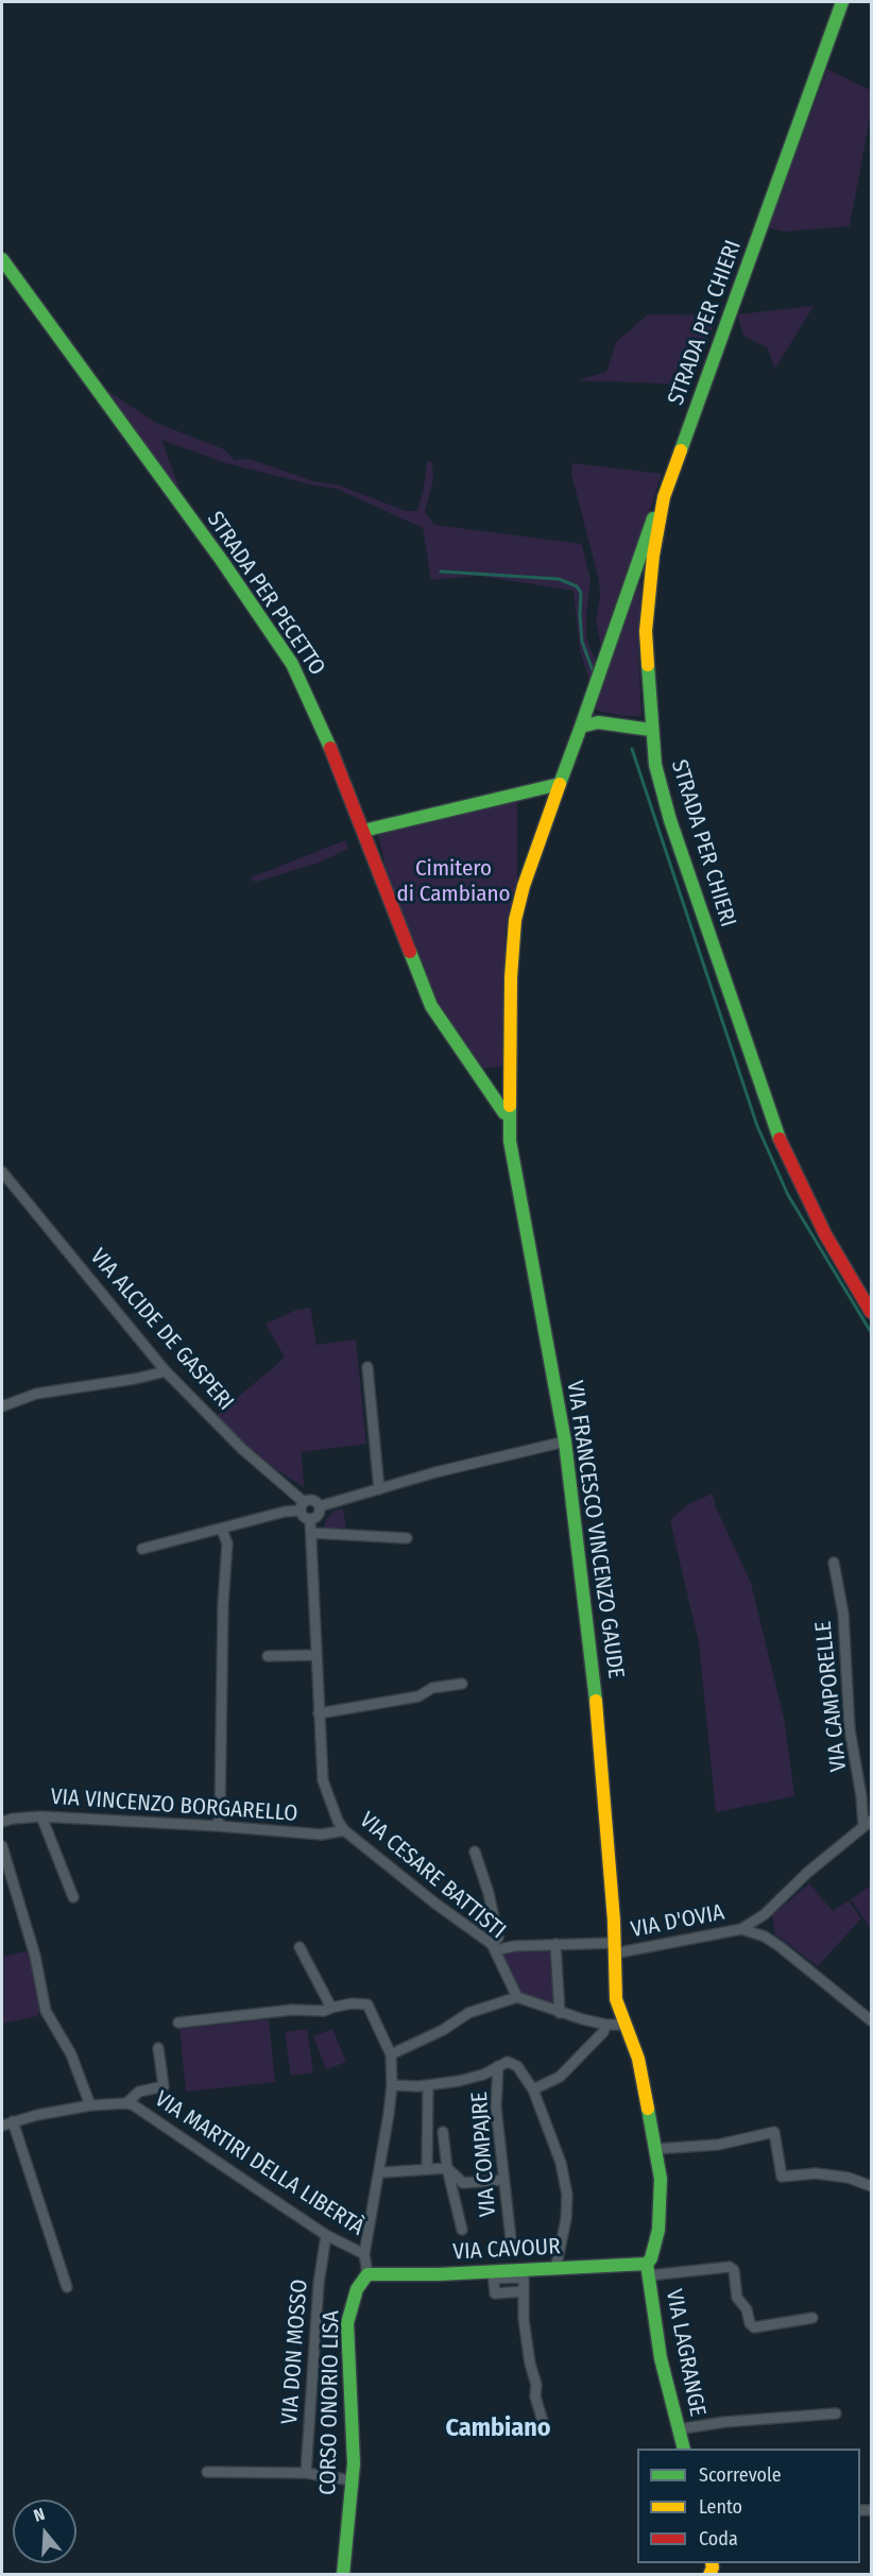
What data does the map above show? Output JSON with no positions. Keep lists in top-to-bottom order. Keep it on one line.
{"streets":{"street":["STRADA PER CHIERI","STRADA PER PECETTO","VIA ALCIDE DE GASPERI","VIA FRANCESCO VINCENZO GAUDE","VIA CAMPORELLE","VIA VINCENZO BORGARELLO","VIA CESARE BATTISTI","VIA D'OVIA","VIA COMPAJRE","VIA MARTIRI DELLA LIBERTÀ","VIA CAVOUR","VIA DON MOSSO","VIA LAGRANGE","CORSO ONORIO LISA"]},"crossings":[["STRADA PER CHIERI","VIA FRANCESCO VINCENZO GAUDE"],["STRADA PER PECETTO","VIA FRANCESCO VINCENZO GAUDE"],["VIA ALCIDE DE GASPERI","VIA CESARE BATTISTI"],["VIA FRANCESCO VINCENZO GAUDE","VIA D'OVIA"],["VIA FRANCESCO VINCENZO GAUDE","VIA CAVOUR"],["VIA FRANCESCO VINCENZO GAUDE","VIA LAGRANGE"],["VIA CAMPORELLE","VIA D'OVIA"],["VIA VINCENZO BORGARELLO","VIA CESARE BATTISTI"],["VIA CESARE BATTISTI","VIA D'OVIA"],["VIA MARTIRI DELLA LIBERTÀ","VIA CAVOUR"],["VIA MARTIRI DELLA LIBERTÀ","VIA DON MOSSO"],["VIA MARTIRI DELLA LIBERTÀ","CORSO ONORIO LISA"],["VIA CAVOUR","VIA LAGRANGE"],["VIA CAVOUR","CORSO ONORIO LISA"]],"districts":["Cambiano"],"parks":["Cimitero di Cambiano"],"legend":["Scorrevole","Lento","Coda"],"north":"top"}
